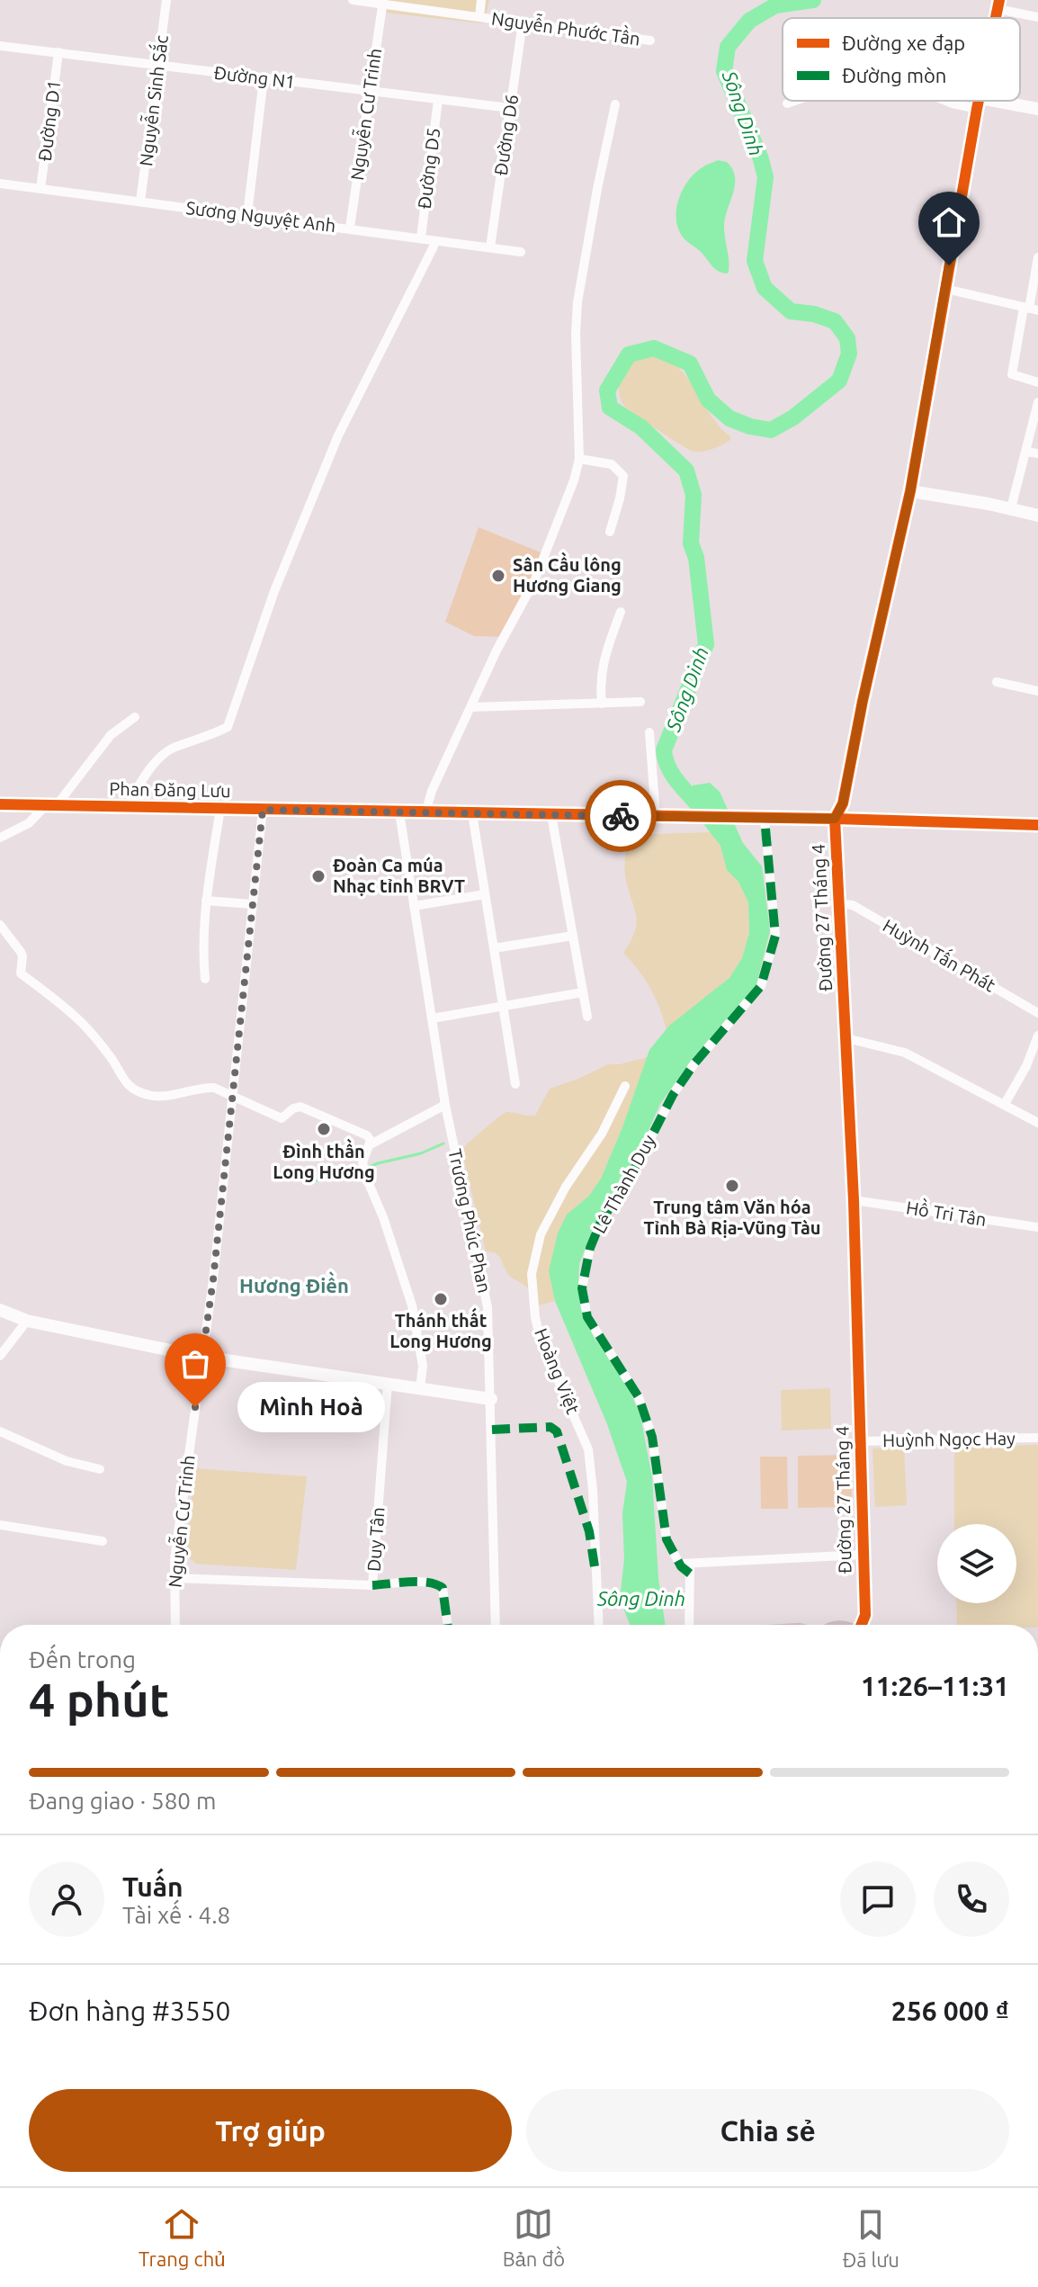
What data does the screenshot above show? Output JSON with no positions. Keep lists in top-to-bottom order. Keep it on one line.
{"streets":{"street":["Nguyễn Phước Tần","Đường N1","Nguyễn Sinh Sắc","Nguyễn Cư Trinh","Đường D1","Đường D6","Đường D5","Sương Nguyệt Anh","Phan Đăng Lưu","Đường 27 Tháng 4","Huỳnh Tấn Phát","Lê Thành Duy","Hồ Tri Tân","Trương Phúc Phan","Hoàng Việt","Huỳnh Ngọc Hay","Duy Tân"]},"crossings":[["Nguyễn Phước Tần","Nguyễn Cư Trinh"],["Nguyễn Phước Tần","Đường D6"],["Đường N1","Nguyễn Sinh Sắc"],["Đường N1","Nguyễn Cư Trinh"],["Đường N1","Đường D1"],["Đường N1","Đường D6"],["Đường N1","Đường D5"],["Nguyễn Sinh Sắc","Sương Nguyệt Anh"],["Nguyễn Cư Trinh","Sương Nguyệt Anh"],["Nguyễn Cư Trinh","Phan Đăng Lưu"],["Nguyễn Cư Trinh","Duy Tân"],["Đường D1","Sương Nguyệt Anh"],["Đường D6","Sương Nguyệt Anh"],["Đường D5","Sương Nguyệt Anh"],["Phan Đăng Lưu","Đường 27 Tháng 4"],["Phan Đăng Lưu","Lê Thành Duy"],["Phan Đăng Lưu","Trương Phúc Phan"],["Đường 27 Tháng 4","Huỳnh Tấn Phát"],["Đường 27 Tháng 4","Lê Thành Duy"],["Đường 27 Tháng 4","Hồ Tri Tân"],["Đường 27 Tháng 4","Huỳnh Ngọc Hay"]],"districts":["Hương Điền"],"water":["Sông Dinh"],"places":["Sân Cầu lông Hương Giang","Đoàn Ca múa Nhạc tỉnh BRVT","Đình thần Long Hương","Trung tâm Văn hóa Tỉnh Bà Rịa-Vũng Tàu","Thánh thất Long Hương","Mình Hoà"],"legend":["Đường xe đạp","Đường mòn"],"page":{"bubble":"Mình Hoà","heading":["4 phút","Đến trong","11:26–11:31"],"panel":["Tuấn","Tài xế · 4.8","Đơn hàng #3550","256 000 ₫"],"bar":"Đang giao · 580 m","buttons":["Trợ giúp","Chia sẻ"],"tabs":["Trang chủ","Bản đồ","Đã lưu"]}}
